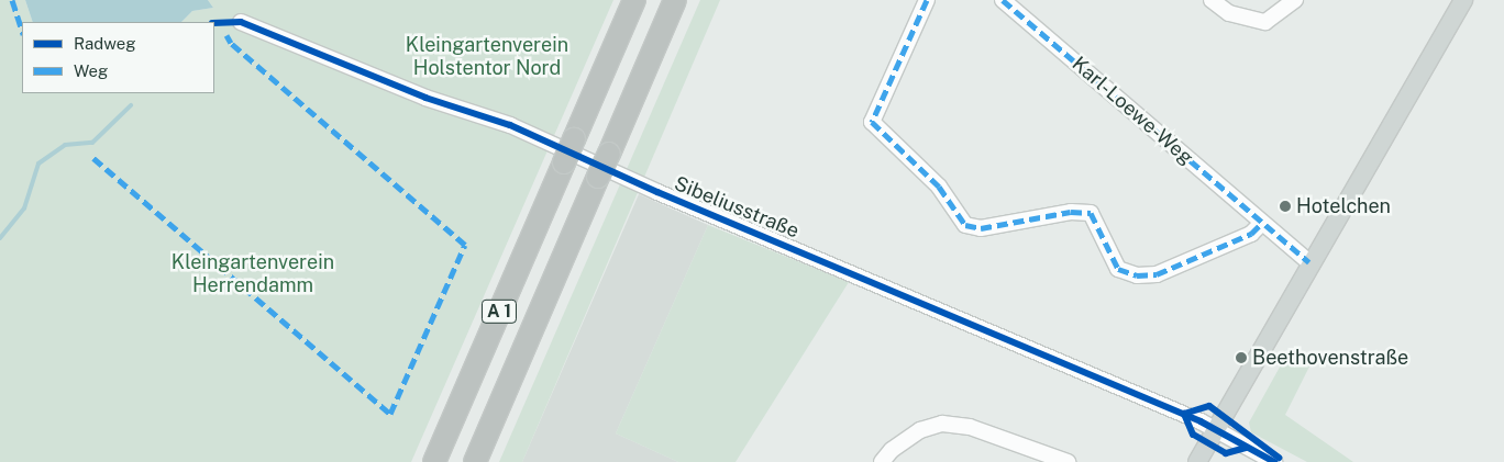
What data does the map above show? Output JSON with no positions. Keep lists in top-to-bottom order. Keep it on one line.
{"streets":{"highway":["A 1"],"street":["Karl-Loewe-Weg","Sibeliusstraße"]},"parks":["Kleingartenverein Holstentor Nord","Kleingartenverein Herrendamm"],"places":["Hotelchen","Beethovenstraße"],"legend":["Radweg","Weg"]}
